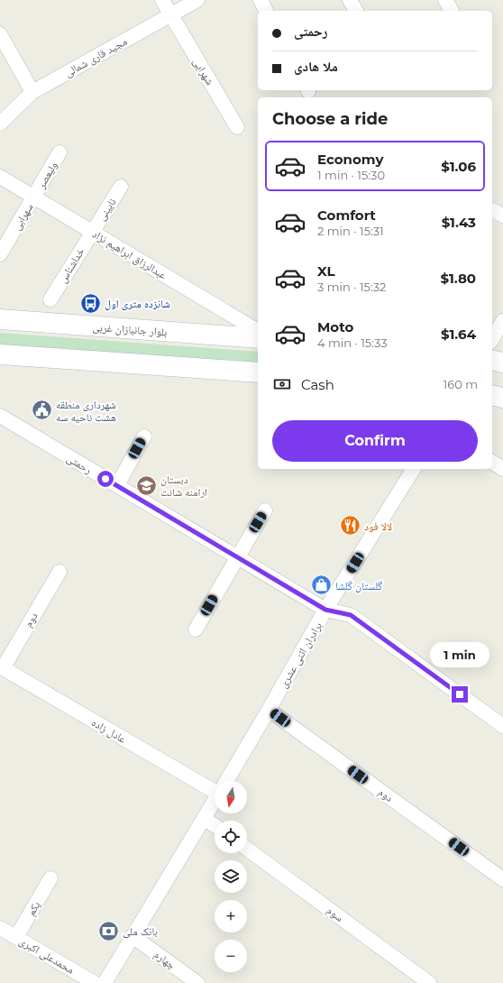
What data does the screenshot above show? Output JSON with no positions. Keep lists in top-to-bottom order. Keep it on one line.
{"streets":{"main road":["بلوار جانبازان غربی"],"street":["مجید قاری شمالی","شهرایی","ولیعصر","نایینی","سهرابی","عبدالرزاق ابراهیم نژاد","خداشناس","رحمتی","دوم","برادران اثنی عشری","عادل زاده","یکم","سوم","محمدعلی اکبری","چهارم"]},"crossings":[["مجید قاری شمالی","شهرایی"],["ولیعصر","سهرابی"],["ولیعصر","عبدالرزاق ابراهیم نژاد"],["نایینی","عبدالرزاق ابراهیم نژاد"],["نایینی","خداشناس"],["سهرابی","عبدالرزاق ابراهیم نژاد"],["عبدالرزاق ابراهیم نژاد","خداشناس"],["رحمتی","برادران اثنی عشری"],["دوم","برادران اثنی عشری"],["دوم","عادل زاده"],["برادران اثنی عشری","چهارم"],["یکم","محمدعلی اکبری"]],"places":{"bus stop":["شانزده متری اول"],"public building":["شهرداری منطقه هشت ناحیه سه"],"school or university":["دبستان ارامنه شانت"],"restaurant":["لالا فود"],"shop":["گلستان گلشا"],"bank":["بانک ملی"]},"north":"bottom","page":{"banner":["رحمتی","ملا هادی"],"heading":"Choose a ride","list":[{"name":"Economy","note":"1 min · 15:30","value":"$1.06"},{"name":"Comfort","note":"2 min · 15:31","value":"$1.43"},{"name":"XL","note":"3 min · 15:32","value":"$1.80"},{"name":"Moto","note":"4 min · 15:33","value":"$1.64"}],"pay":["Cash","160 m"],"buttons":"Confirm","bubble":"1 min","map_buttons":["+","−"]}}
